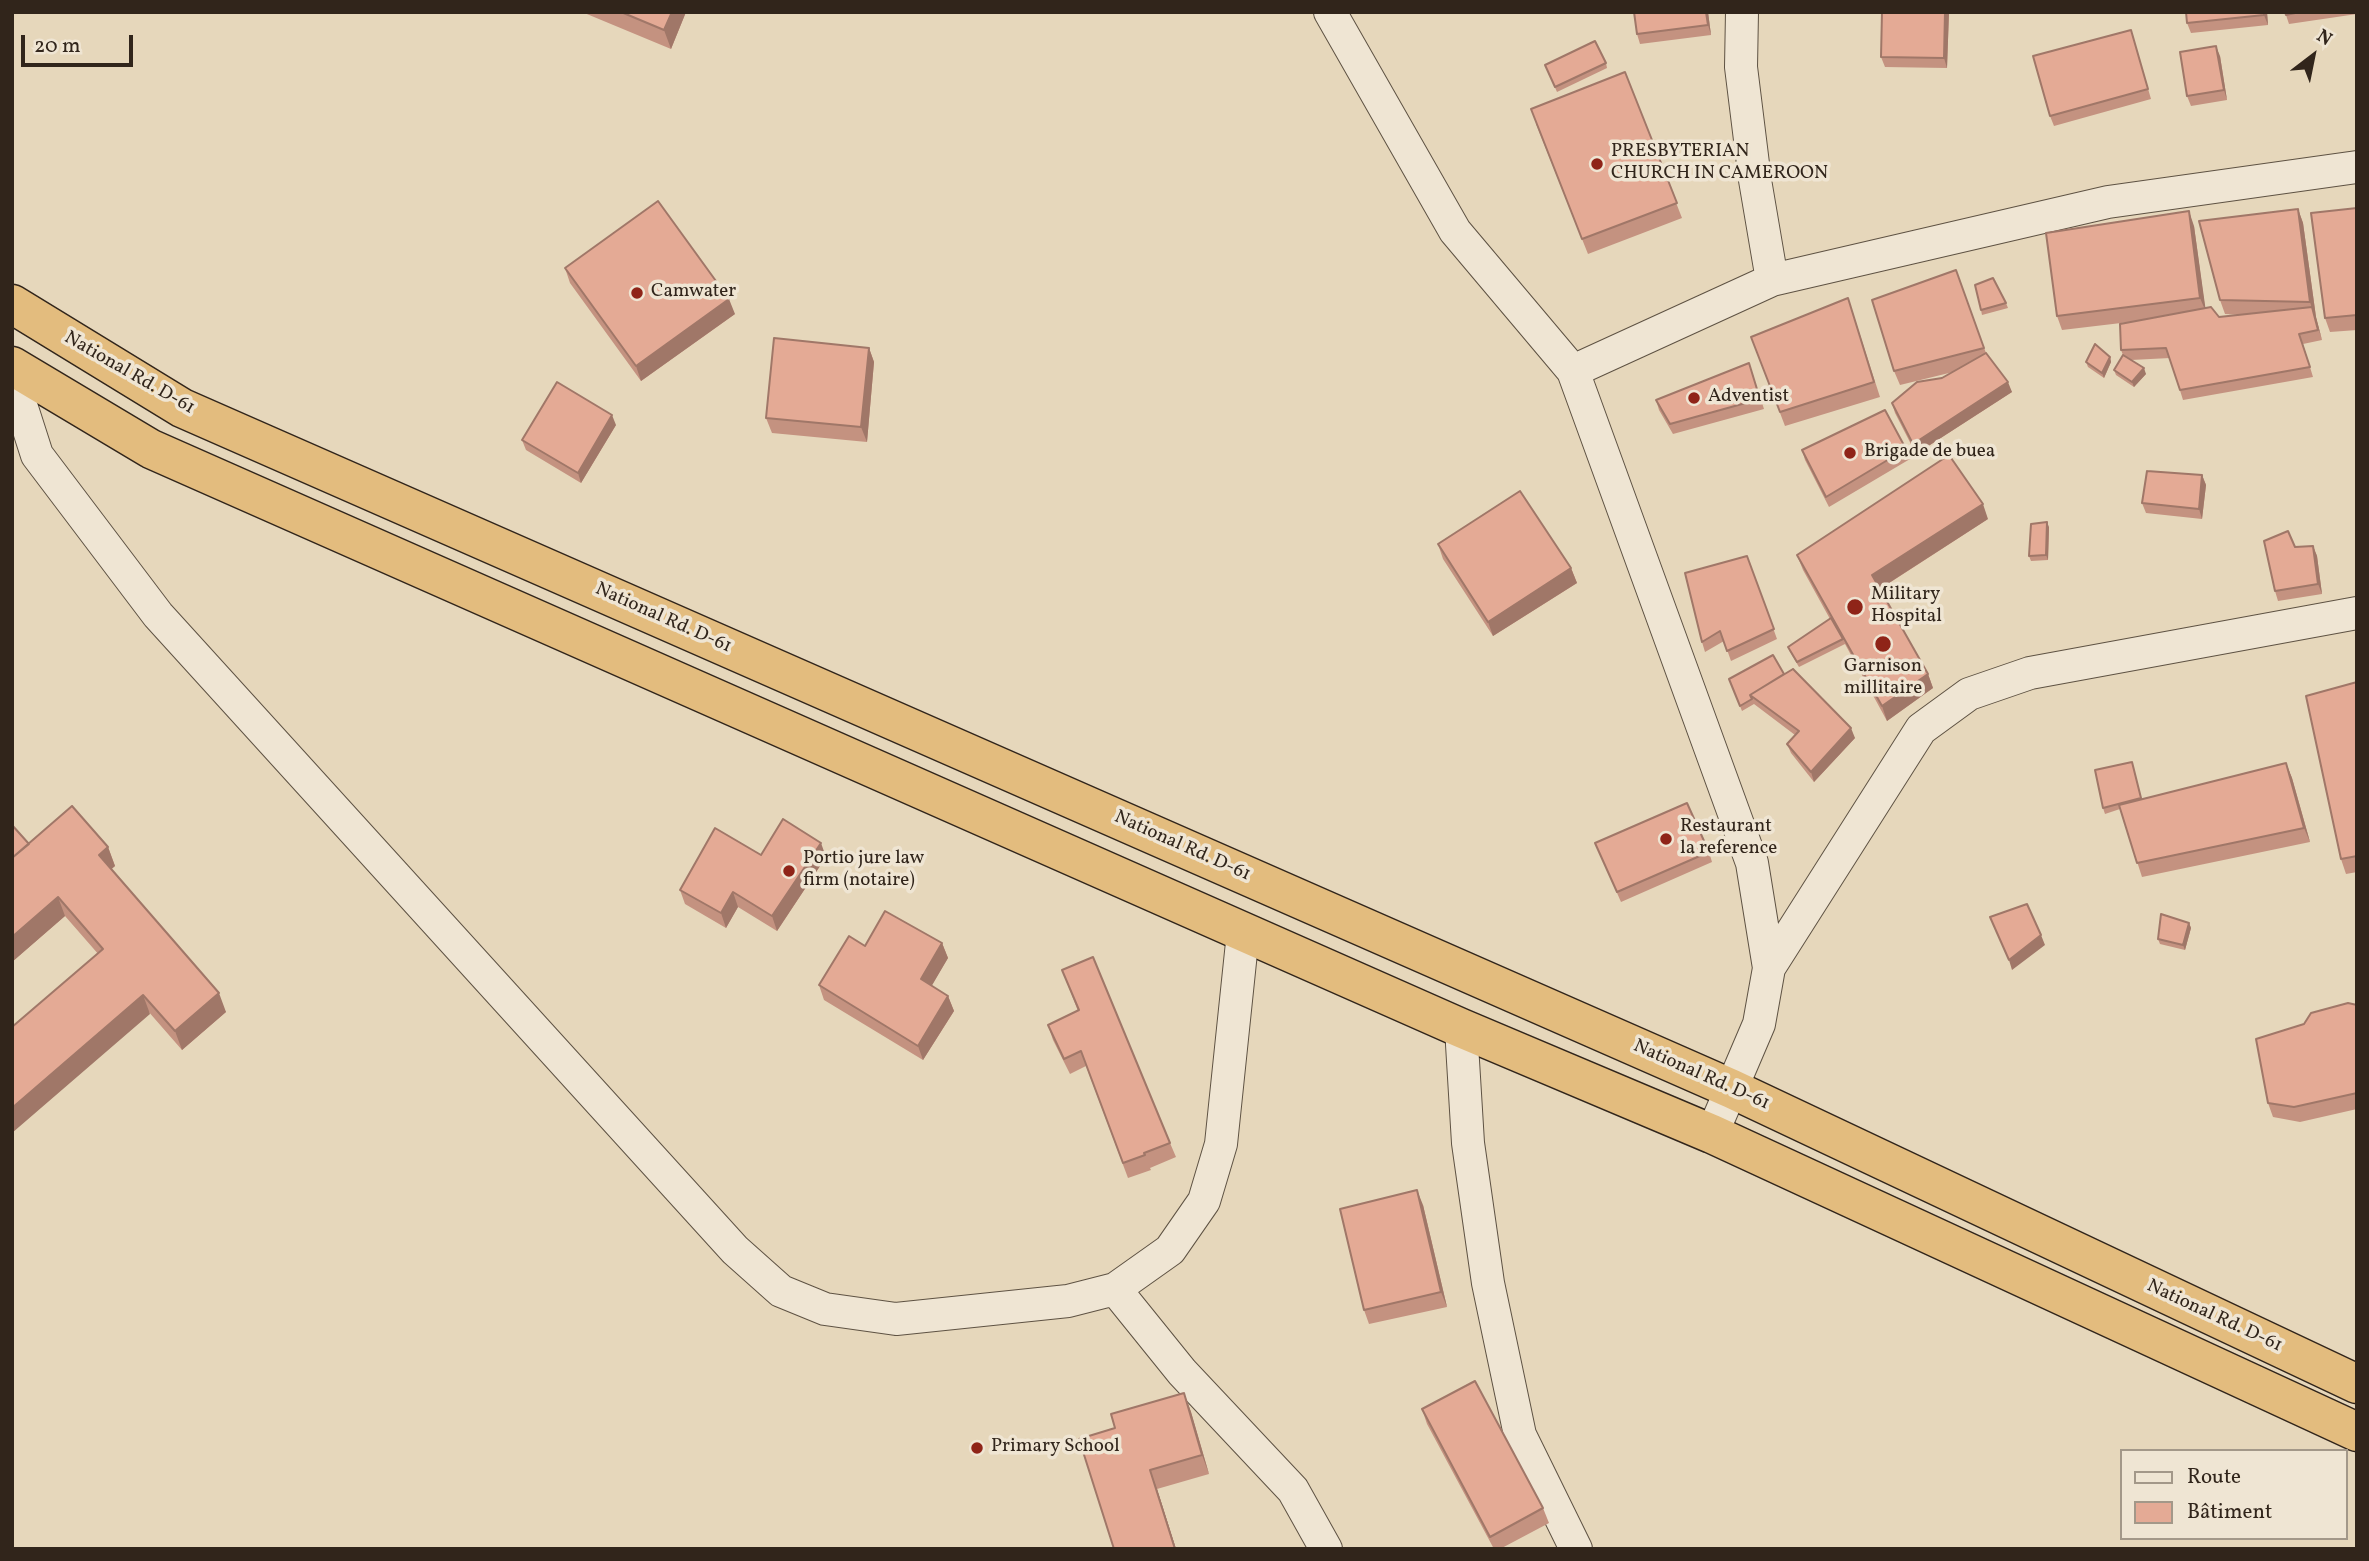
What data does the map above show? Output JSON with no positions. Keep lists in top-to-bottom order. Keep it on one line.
{"streets":{"highway":["National Rd. D-61"]},"places":["PRESBYTERIAN CHURCH IN CAMEROON","Camwater","Adventist","Brigade de buea","Military Hospital","Garnison millitaire","Restaurant la reference","Portio jure law firm (notaire)","Primary School"],"legend":["Route","Bâtiment"],"scale_bar":"20 m","north":"top right"}
